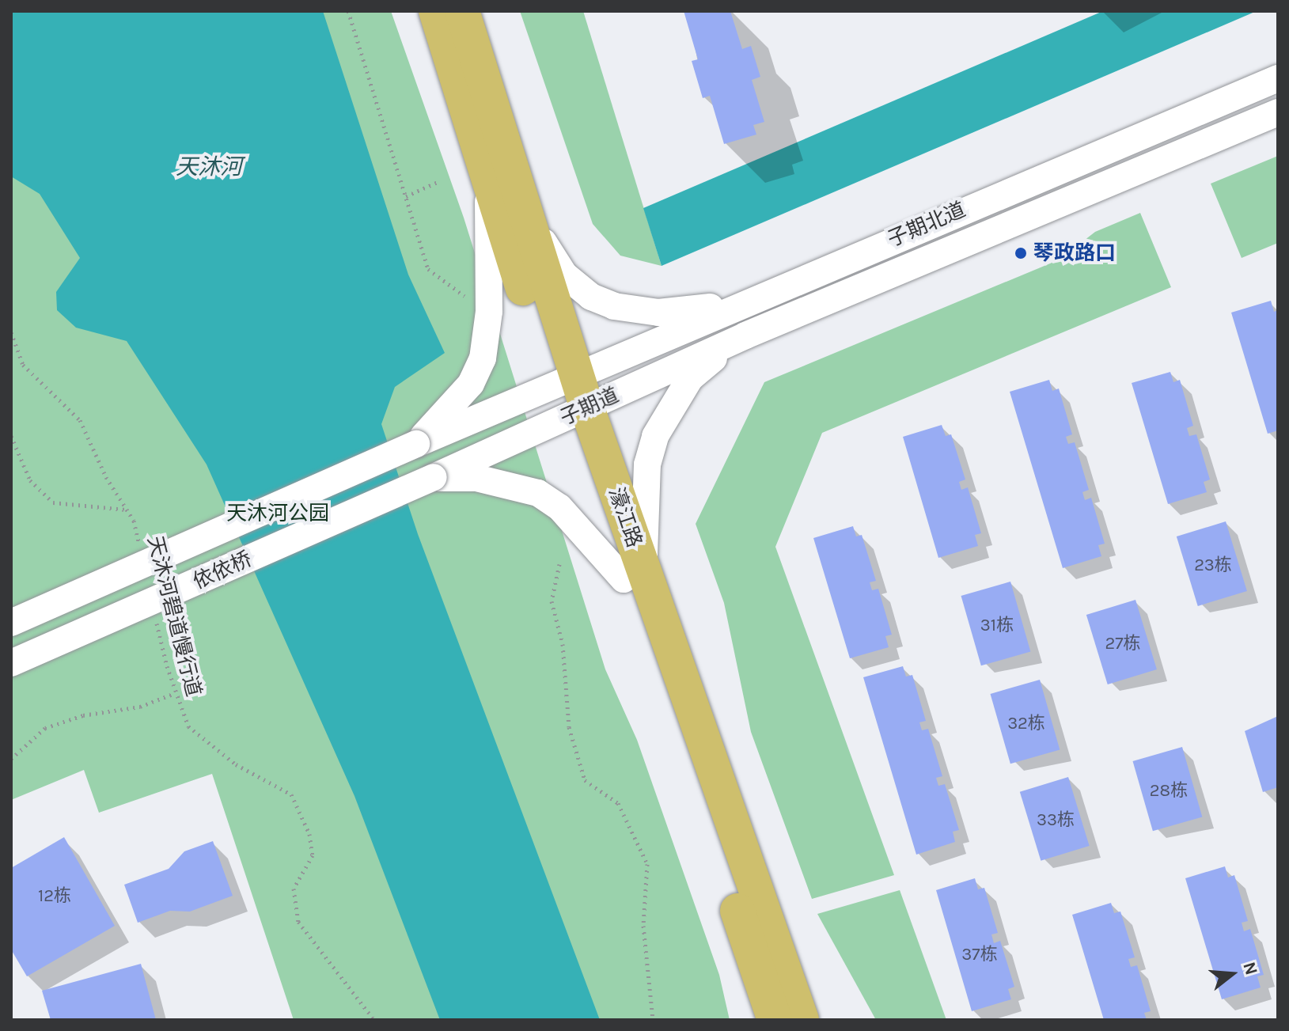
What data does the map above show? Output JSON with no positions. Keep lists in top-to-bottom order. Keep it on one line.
{"streets":{"main road":["濠江路"],"street":["子期北道","子期道","依依桥"],"path":["天沐河碧道慢行道"]},"crossings":[["子期北道","子期道"],["子期北道","濠江路"],["子期道","濠江路"],["子期道","依依桥"]],"water":["天沐河"],"parks":["天沐河公园"],"places":["琴政路口"],"house_numbers":["23栋","31栋","27栋","32栋","28栋","33栋","12栋","37栋"],"north":"right"}
